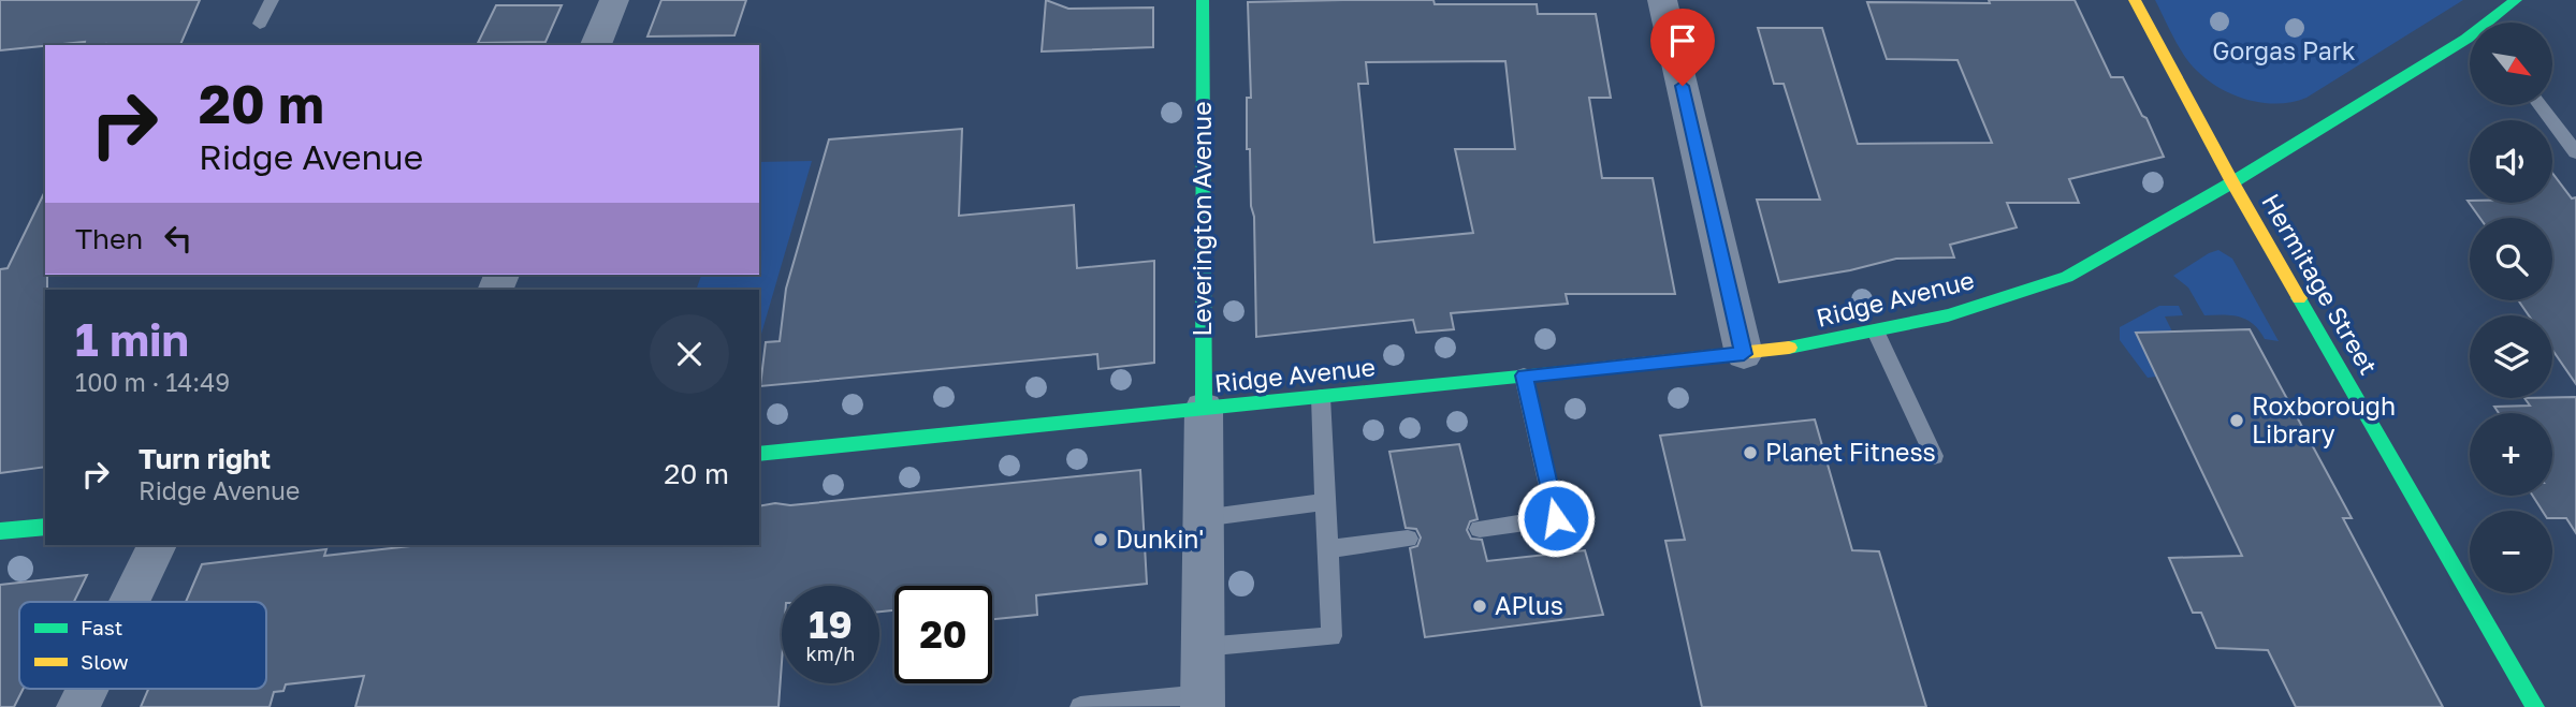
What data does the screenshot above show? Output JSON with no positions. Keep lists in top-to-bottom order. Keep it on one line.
{"streets":{"main road":["Leverington Avenue","Hermitage Street","Ridge Avenue"]},"crossings":[["Leverington Avenue","Ridge Avenue"],["Hermitage Street","Ridge Avenue"]],"parks":["Gorgas Park"],"places":["Roxborough Library","Planet Fitness","Dunkin'","APlus"],"legend":["Fast","Slow"],"north":"bottom right","page":{"map_buttons":["+","−"],"turn":["20 m","Ridge Avenue"],"then":"Then","heading":["1 min","100 m · 14:49"],"list":[{"name":"Turn right","note":"Ridge Avenue","value":"20 m"}],"speed":"19 km/h","limit":"20"}}
